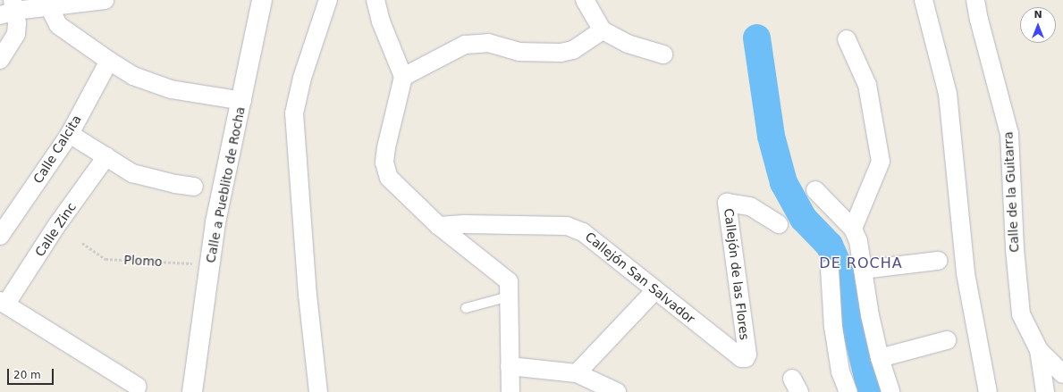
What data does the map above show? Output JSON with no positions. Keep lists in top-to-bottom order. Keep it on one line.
{"streets":{"street":["Calle Calcita","Calle a Pueblito de Rocha","Calle de la Guitarra","Calle Zinc","Callejón de las Flores","Callejón San Salvador"],"path":["Plomo"]},"crossings":[["Calle a Pueblito de Rocha","Plomo"],["Callejón de las Flores","Callejón San Salvador"]],"districts":["DE ROCHA"],"scale_bar":"20 m","north":"top"}
